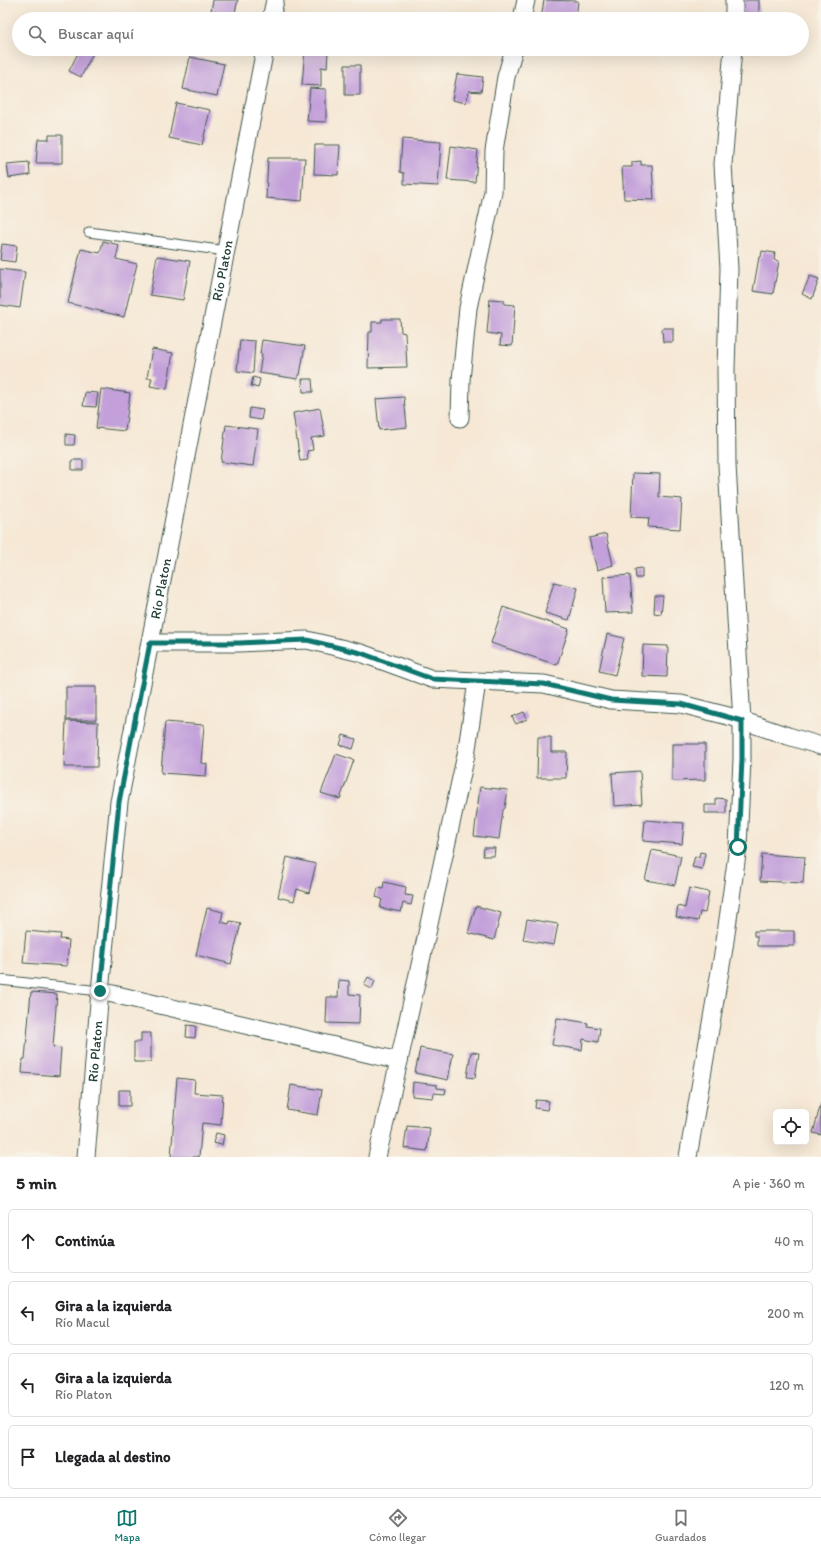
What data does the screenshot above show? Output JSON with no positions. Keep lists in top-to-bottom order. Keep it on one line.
{"streets":{"street":["Río Platon"]},"page":{"search":"Buscar aquí","heading":["5 min","A pie · 360 m"],"list":[["Continúa","40 m"],["Gira a la izquierda","Río Macul","200 m"],["Gira a la izquierda","Río Platon","120 m"],"Llegada al destino"],"nav":["Mapa","Cómo llegar","Guardados"]}}
